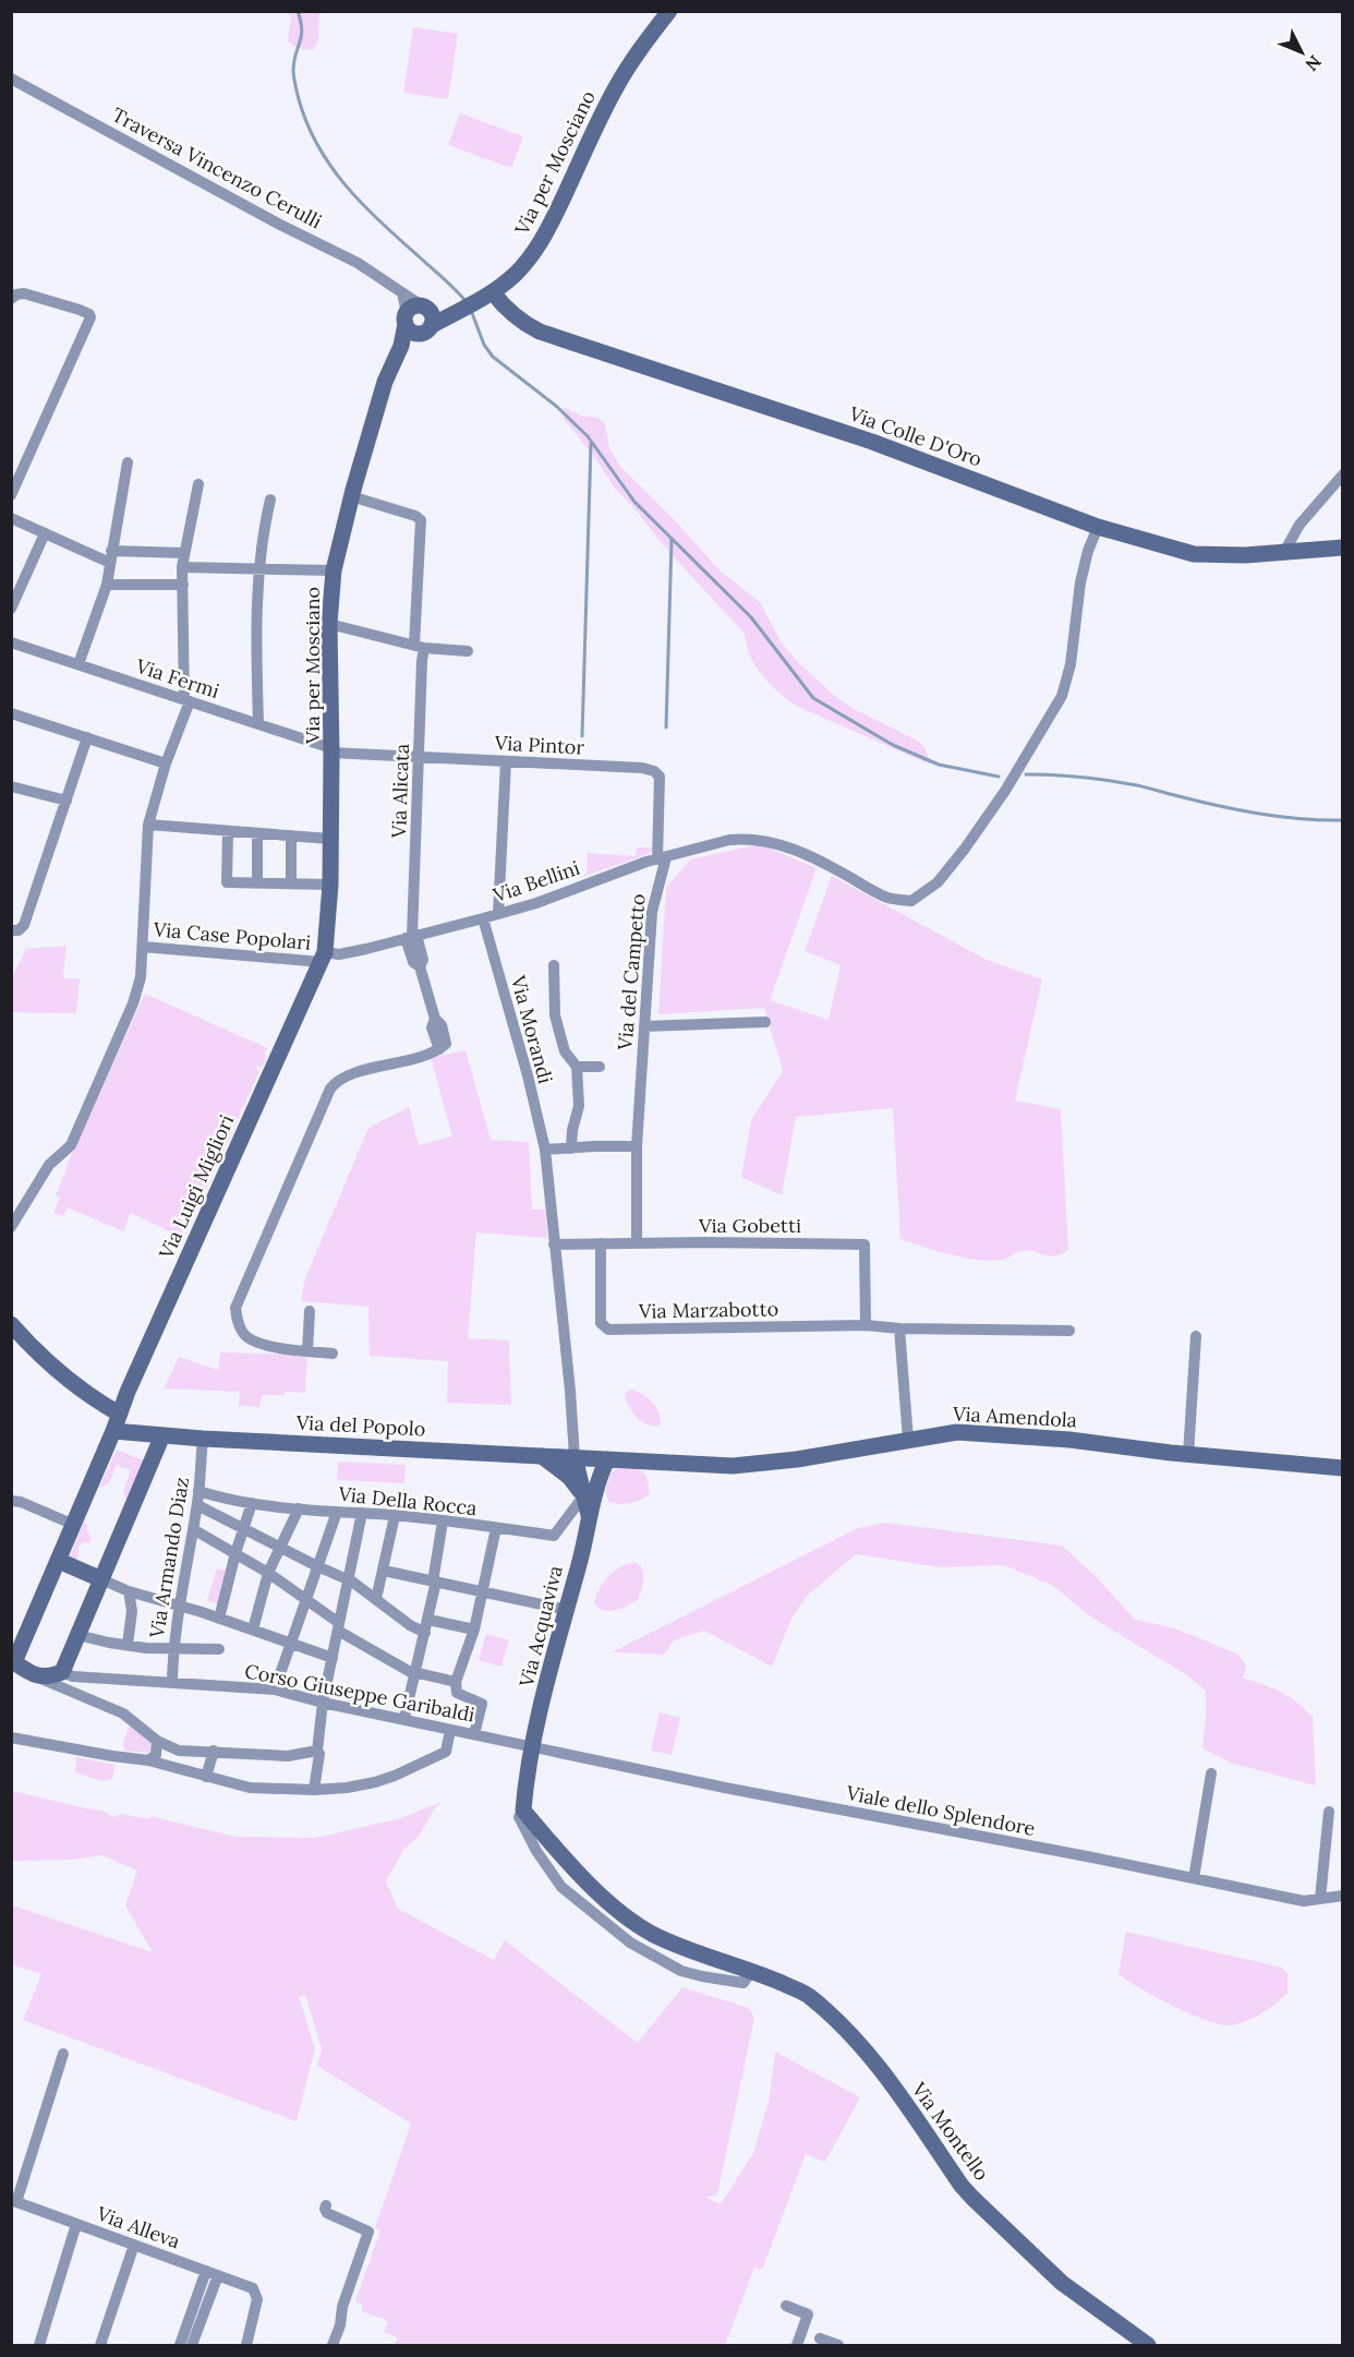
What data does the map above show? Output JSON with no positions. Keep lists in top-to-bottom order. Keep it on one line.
{"streets":{"main road":["Via per Mosciano","Via Colle D'Oro","Via Luigi Migliori","Via Amendola","Via del Popolo","Via Acquaviva","Via Montello"],"street":["Traversa Vincenzo Cerulli","Via Fermi","Via Pintor","Via Alicata","Via Bellini","Via Case Popolari","Via del Campetto","Via Morandi","Via Gobetti","Via Marzabotto","Via Della Rocca","Via Armando Diaz","Corso Giuseppe Garibaldi","Viale dello Splendore","Via Alleva"]},"crossings":[["Via per Mosciano","Traversa Vincenzo Cerulli"],["Via per Mosciano","Via Colle D'Oro"],["Via per Mosciano","Via Fermi"],["Via per Mosciano","Via Pintor"],["Via per Mosciano","Via Alicata"],["Via per Mosciano","Via Bellini"],["Via per Mosciano","Via Case Popolari"],["Via per Mosciano","Via Luigi Migliori"],["Via Fermi","Via Pintor"],["Via Fermi","Via Case Popolari"],["Via Pintor","Via Alicata"],["Via Pintor","Via Bellini"],["Via Pintor","Via del Campetto"],["Via Alicata","Via Bellini"],["Via Bellini","Via Case Popolari"],["Via Bellini","Via del Campetto"],["Via Bellini","Via Morandi"],["Via Bellini","Via Luigi Migliori"],["Via Case Popolari","Via Luigi Migliori"],["Via del Campetto","Via Gobetti"],["Via Luigi Migliori","Via del Popolo"],["Via Gobetti","Via Marzabotto"],["Via Amendola","Via del Popolo"],["Via Amendola","Via Acquaviva"],["Via del Popolo","Via Armando Diaz"],["Via del Popolo","Via Acquaviva"],["Via Della Rocca","Via Armando Diaz"],["Via Della Rocca","Via Acquaviva"],["Via Armando Diaz","Corso Giuseppe Garibaldi"],["Via Acquaviva","Corso Giuseppe Garibaldi"],["Via Acquaviva","Viale dello Splendore"],["Corso Giuseppe Garibaldi","Viale dello Splendore"]],"north":"bottom right"}
